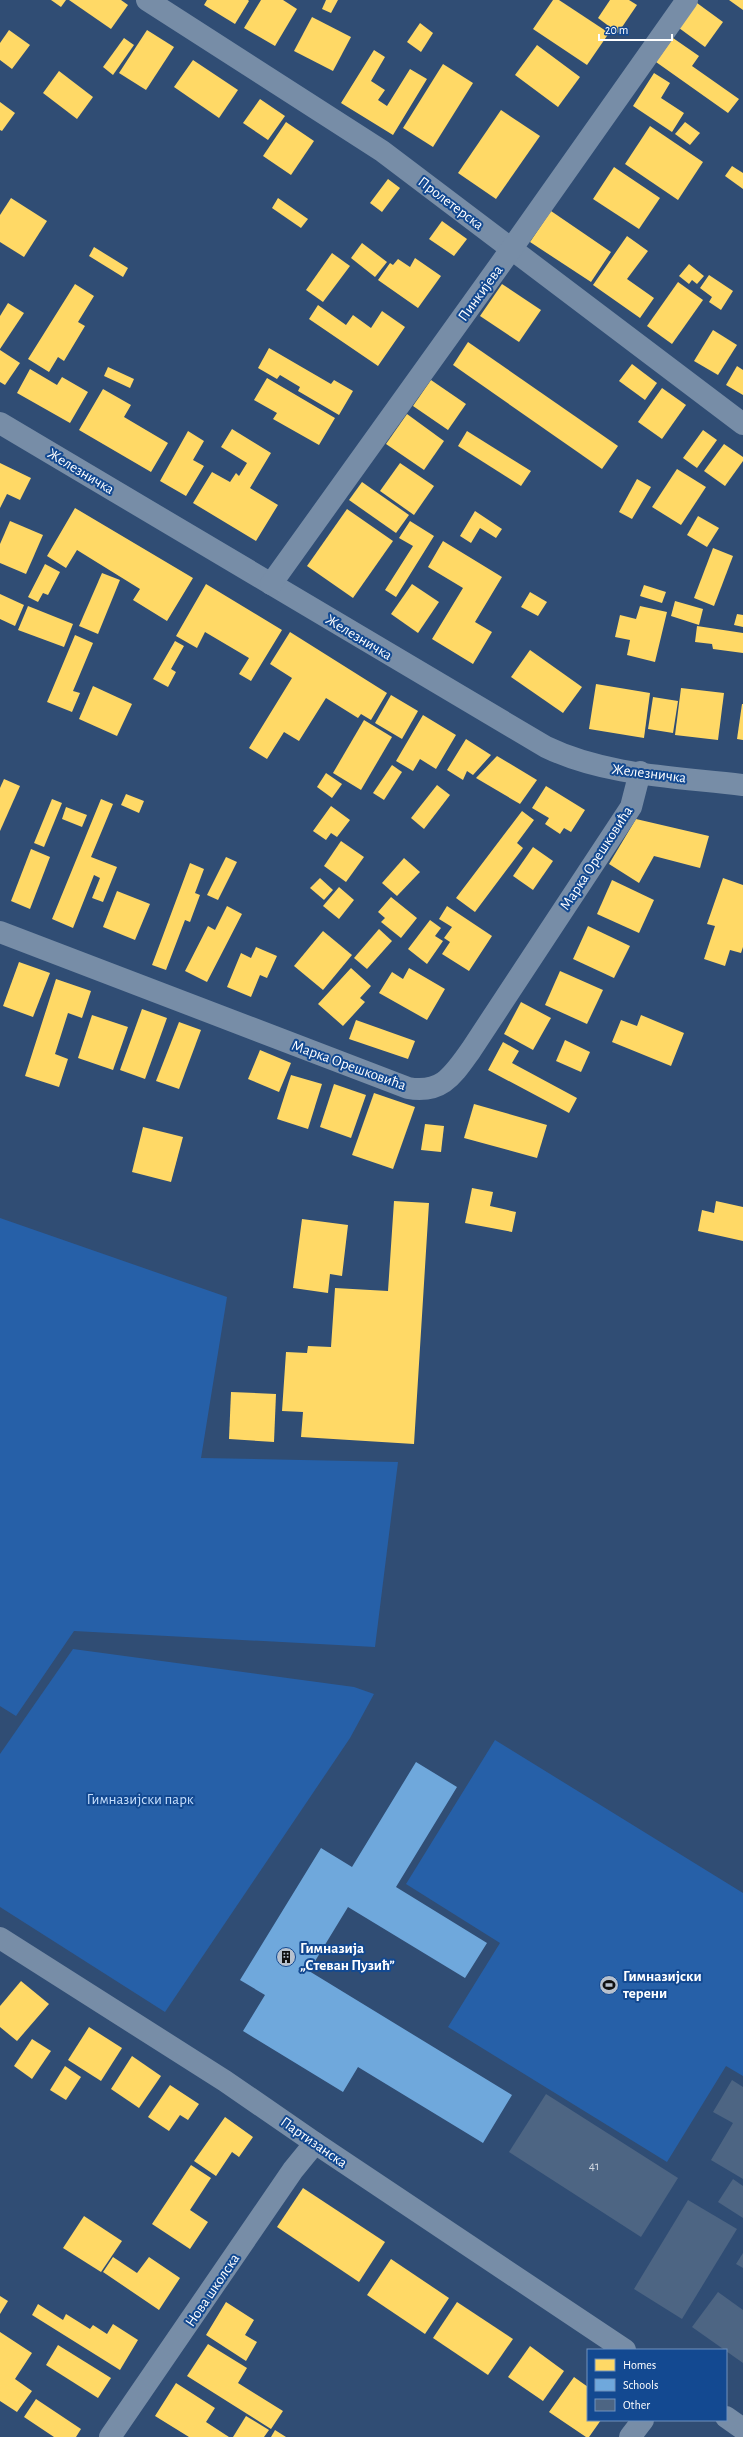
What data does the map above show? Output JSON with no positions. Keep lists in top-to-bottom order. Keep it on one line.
{"streets":{"street":["Пролетерска","Пинкијева","Железничка","Марка Орешковића","Партизанска","Нова школска"]},"crossings":[["Пролетерска","Пинкијева"],["Пинкијева","Железничка"],["Железничка","Марка Орешковића"],["Партизанска","Нова школска"]],"parks":["Гимназијски парк"],"places":{"building":["Гимназија „Стеван Пузић”"],"sports":["Гимназијски терени"]},"house_numbers":["41"],"legend":["Homes","Schools","Other"],"scale_bar":"20 m"}
